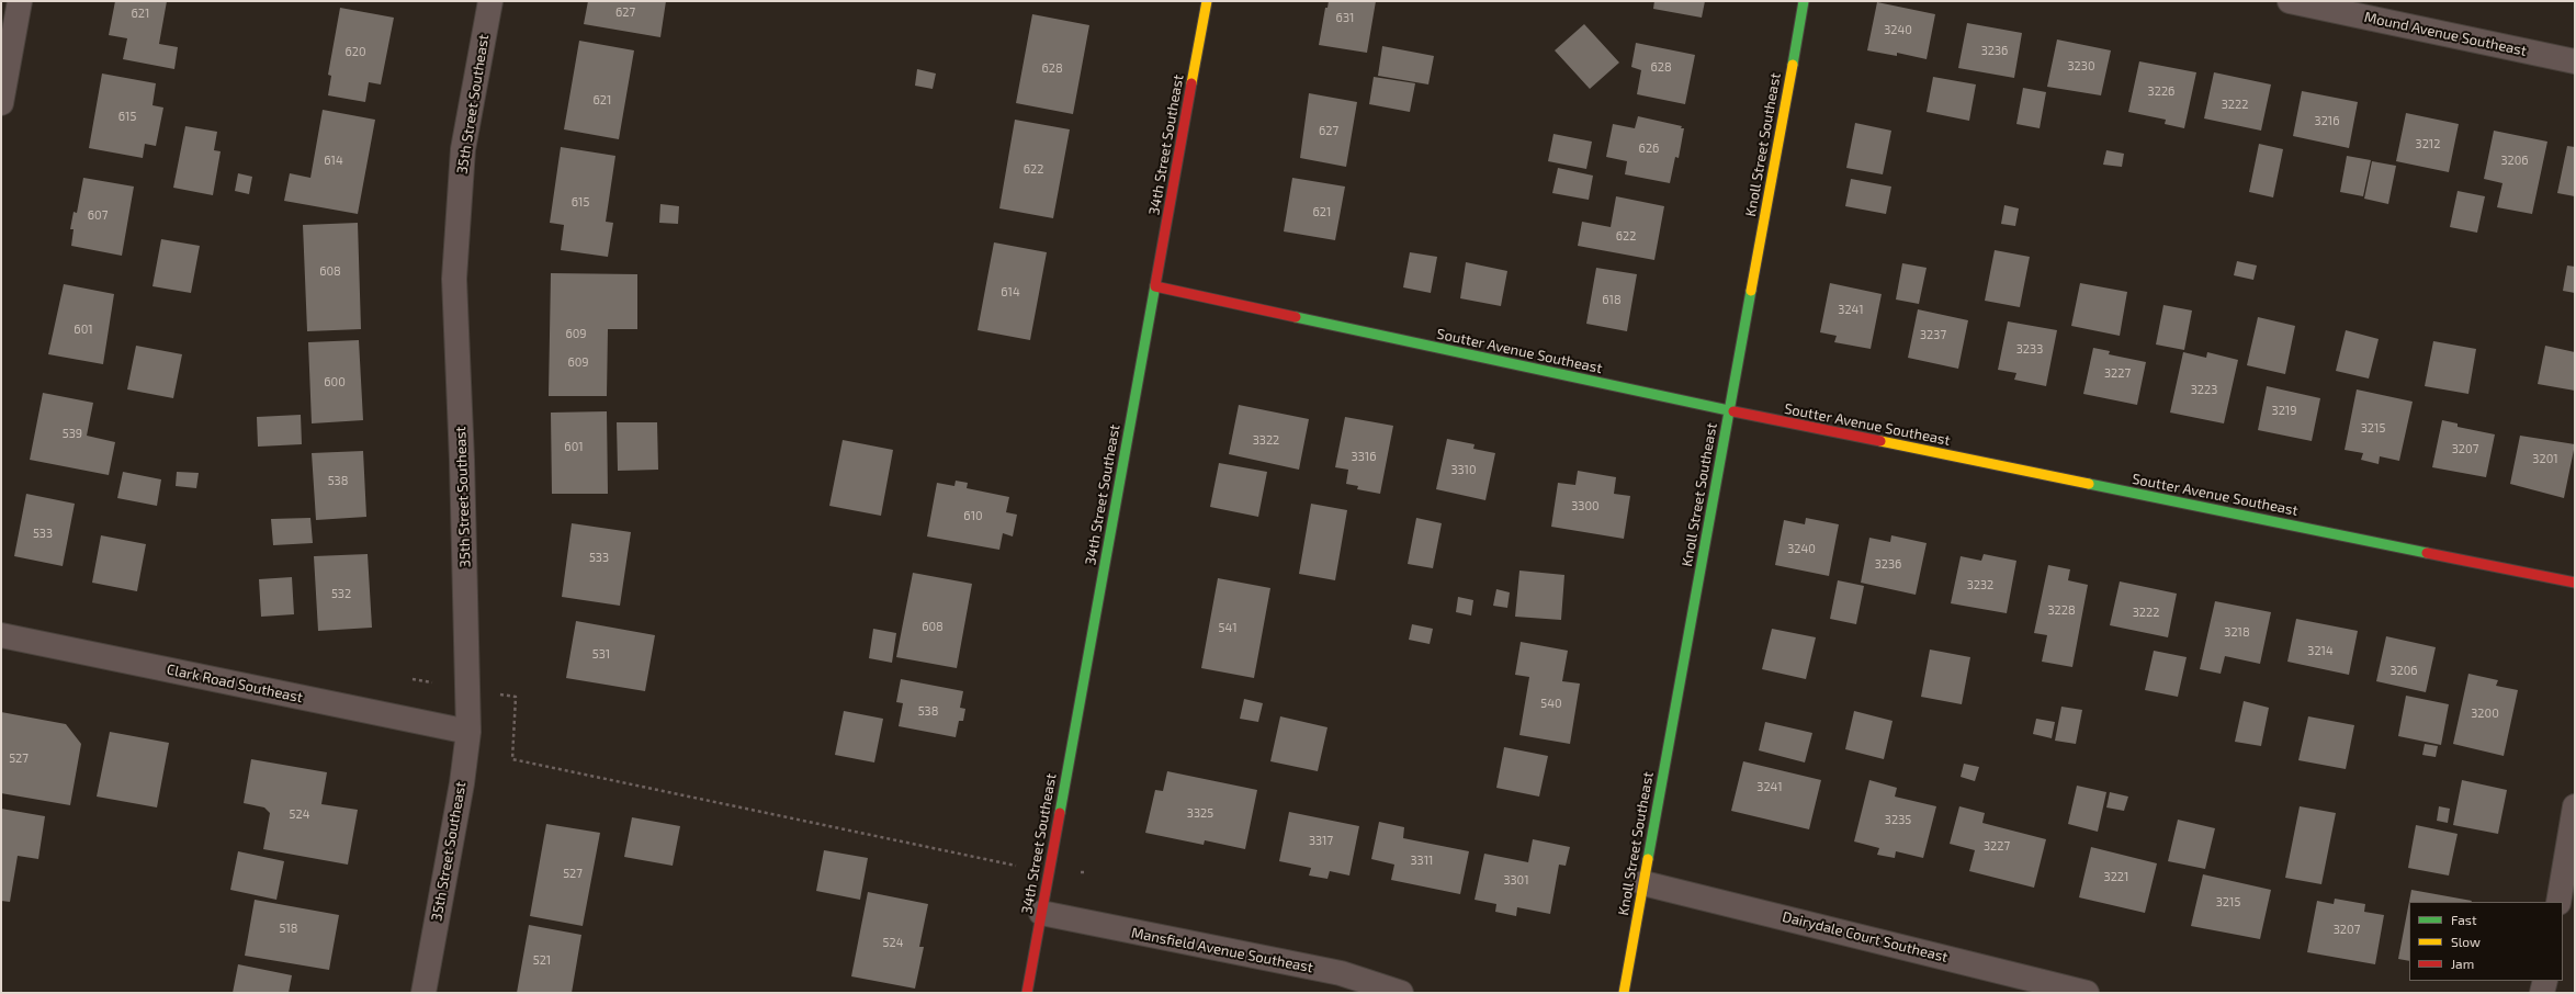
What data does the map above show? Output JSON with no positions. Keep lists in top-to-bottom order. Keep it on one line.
{"streets":{"street":["Mound Avenue Southeast","35th Street Southeast","34th Street Southeast","Knoll Street Southeast","Soutter Avenue Southeast","Clark Road Southeast","Dairydale Court Southeast","Mansfield Avenue Southeast"]},"crossings":[["35th Street Southeast","Clark Road Southeast"],["34th Street Southeast","Soutter Avenue Southeast"],["34th Street Southeast","Mansfield Avenue Southeast"],["Knoll Street Southeast","Soutter Avenue Southeast"],["Knoll Street Southeast","Dairydale Court Southeast"]],"house_numbers":["627","621","631","3240","3236","620","3230","628","628","3226","621","3222","615","3216","627","3212","626","614","3206","622","615","621","607","622","608","614","618","3241","601","609","3237","3233","609","3227","600","3223","3219","3215","539","3322","601","3207","3316","3201","3310","538","3300","610","533","3240","533","3236","3232","532","3228","3222","608","541","3218","3214","531","3206","540","538","3200","527","3241","3325","524","3235","3317","3227","3311","527","3221","3301","3215","518","3207","524","521"],"legend":["Fast","Slow","Jam"]}
